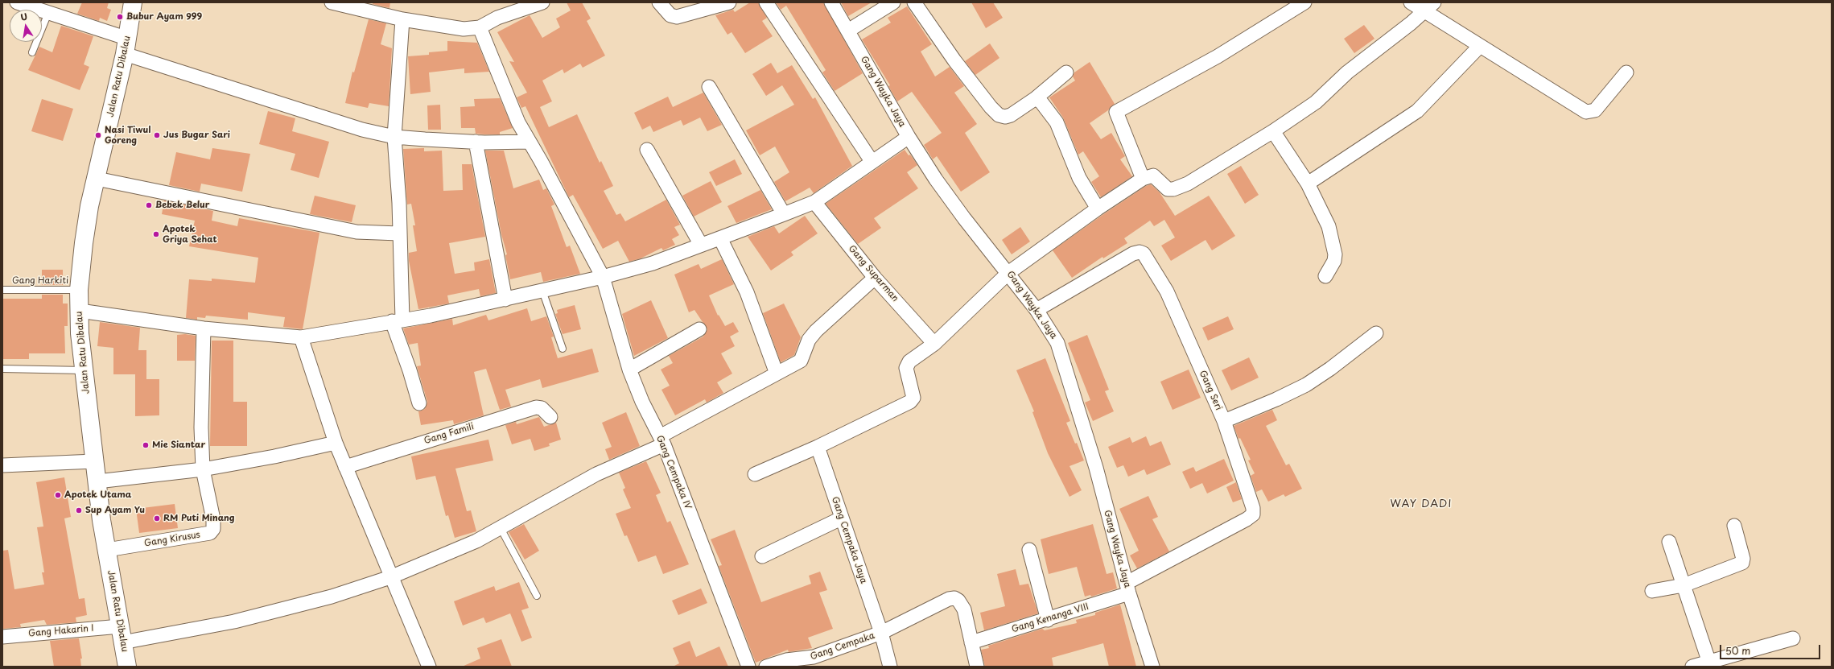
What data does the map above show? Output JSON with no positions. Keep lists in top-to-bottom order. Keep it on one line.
{"streets":{"main road":["Jalan Ratu Dibalau"],"street":["Gang Wayka Jaya","Gang Suparman","Gang Seri","Gang Famili","Gang Cempaka IV","Gang Kirusus","Gang Cempaka Jaya","Gang Kenanga VIII","Gang Hakarin I","Gang Cempaka"],"lane":["Gang Harkiti"]},"crossings":[["Jalan Ratu Dibalau","Gang Harkiti"],["Jalan Ratu Dibalau","Gang Kirusus"],["Jalan Ratu Dibalau","Gang Hakarin I"],["Gang Wayka Jaya","Gang Seri"],["Gang Wayka Jaya","Gang Kenanga VIII"],["Gang Suparman","Gang Hakarin I"],["Gang Seri","Gang Kenanga VIII"],["Gang Cempaka IV","Gang Hakarin I"],["Gang Cempaka Jaya","Gang Cempaka"],["Gang Kenanga VIII","Gang Cempaka"]],"districts":["WAY DADI"],"places":["Bubur Ayam 999","Nasi Tiwul Goreng","Jus Bugar Sari","Bebek Belur","Apotek Griya Sehat","Mie Siantar","Apotek Utama","Sup Ayam Yu","RM Puti Minang"],"scale_bar":"50 m","north":"top"}
